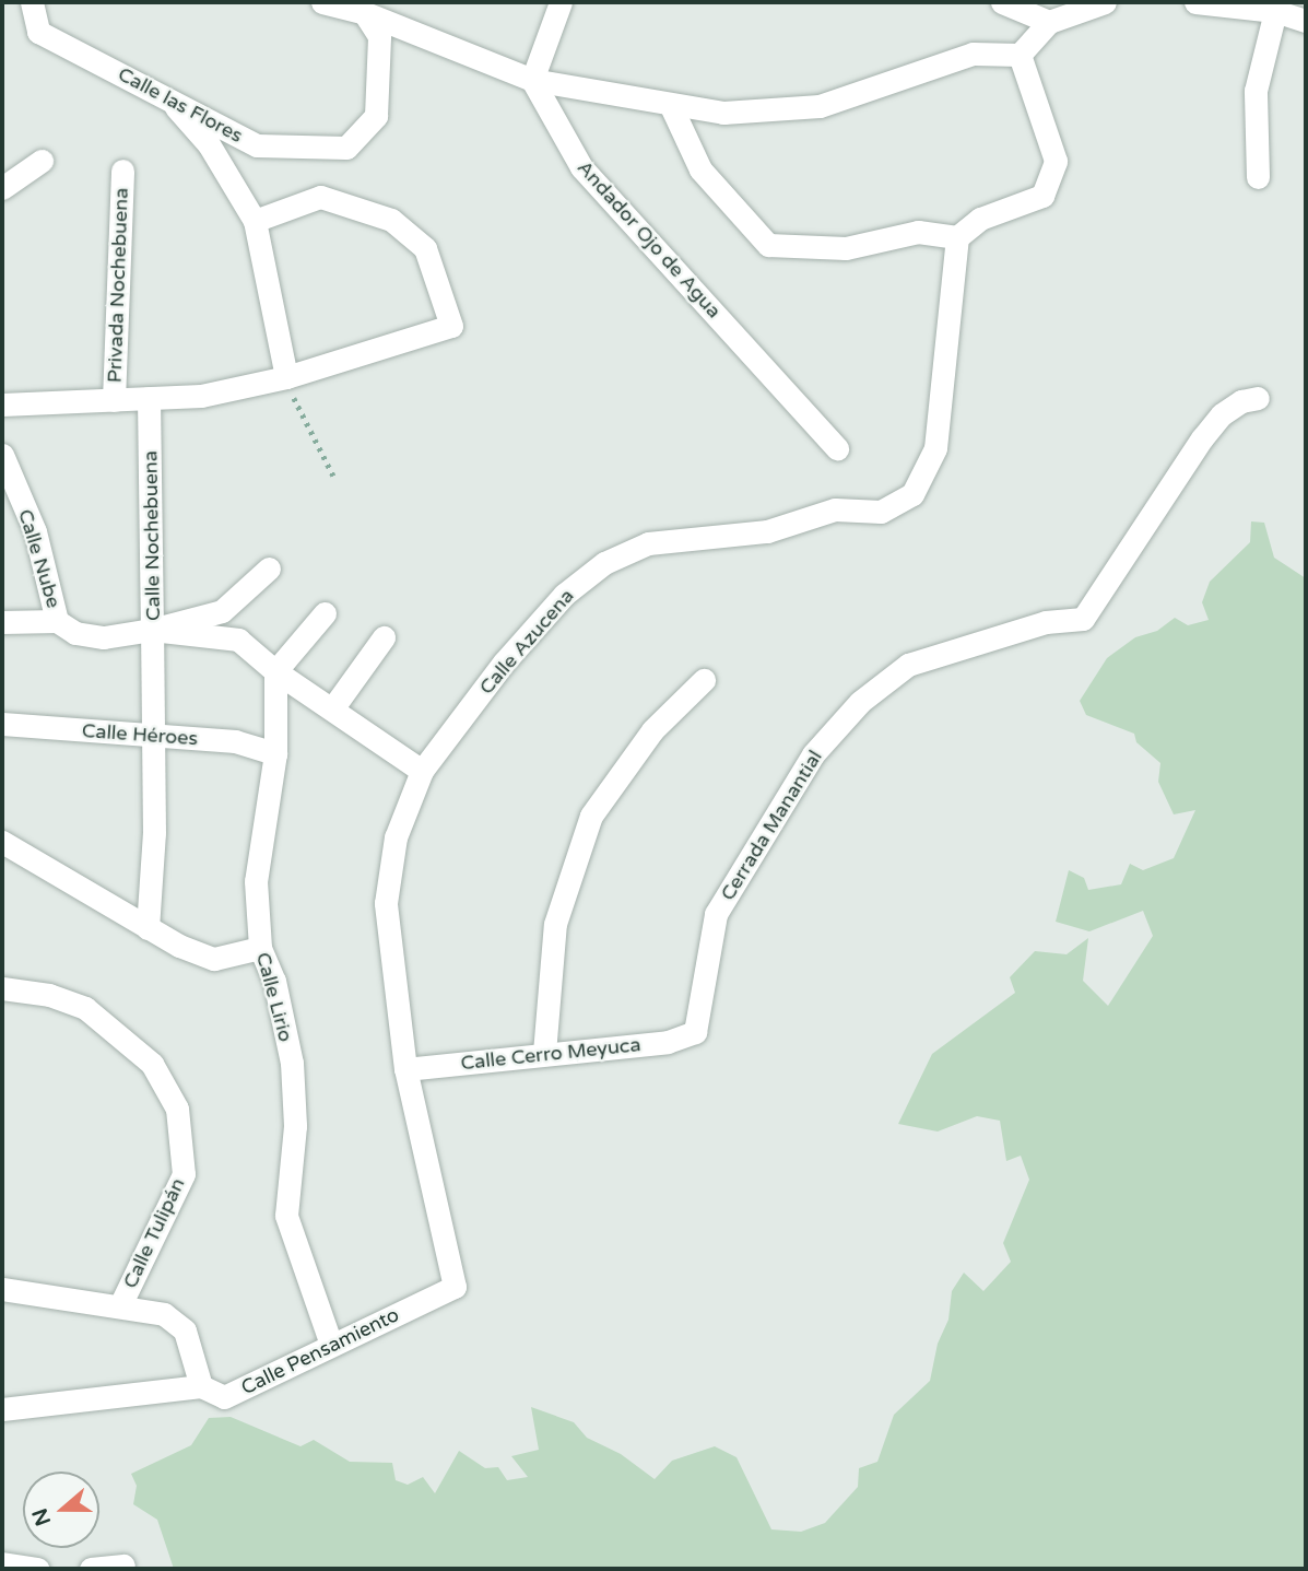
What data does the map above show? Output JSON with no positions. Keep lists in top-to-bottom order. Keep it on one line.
{"streets":{"street":["Calle las Flores","Andador Ojo de Agua","Privada Nochebuena","Calle Nochebuena","Calle Nube","Calle Azucena","Calle Héroes","Cerrada Manantial","Calle Lirio","Calle Cerro Meyuca","Calle Tulipán","Calle Pensamiento"]},"crossings":[["Calle Nochebuena","Calle Azucena"],["Calle Nochebuena","Calle Lirio"],["Calle Azucena","Calle Cerro Meyuca"],["Calle Azucena","Calle Pensamiento"],["Calle Héroes","Calle Lirio"],["Cerrada Manantial","Calle Cerro Meyuca"],["Calle Lirio","Calle Pensamiento"]],"north":"left"}
